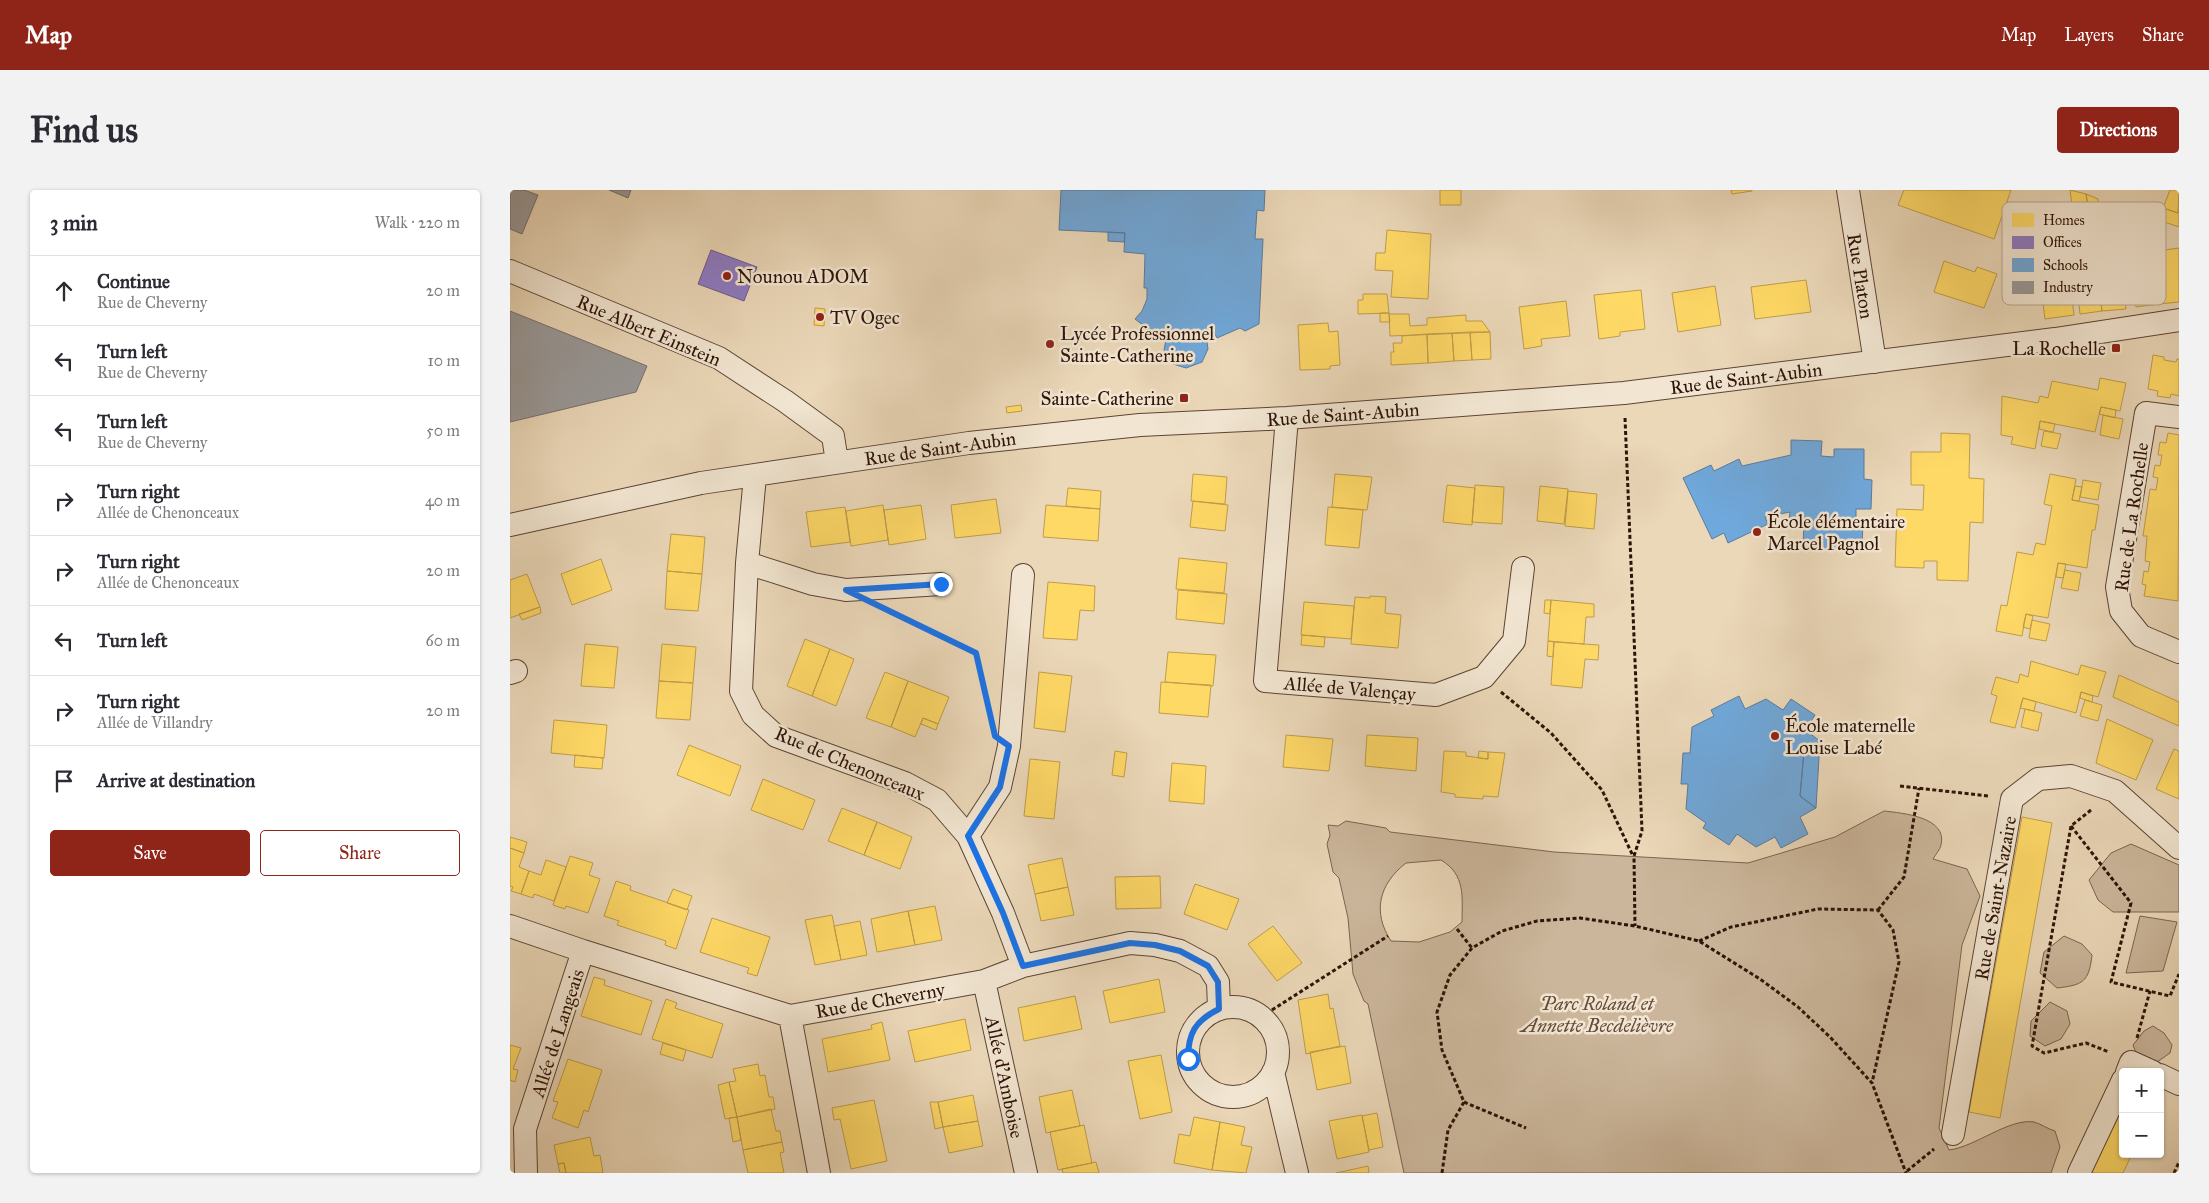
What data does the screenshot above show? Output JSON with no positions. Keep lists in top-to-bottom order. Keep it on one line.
{"streets":{"street":["Rue Platon","Rue Albert Einstein","Rue de Saint-Aubin","Rue de La Rochelle","Allée de Valençay","Rue de Chenonceaux","Rue de Saint-Nazaire","Rue de Cheverny","Allée de Langeais","Allée d'Amboise"]},"crossings":[["Rue Platon","Rue de Saint-Aubin"],["Rue Albert Einstein","Rue de Saint-Aubin"],["Rue de Saint-Aubin","Allée de Valençay"],["Rue de Saint-Aubin","Rue de Chenonceaux"],["Rue de Chenonceaux","Rue de Cheverny"],["Rue de Cheverny","Allée de Langeais"],["Rue de Cheverny","Allée d'Amboise"]],"parks":["Parc Roland et Annette Becdelièvre"],"places":{"other":["Nounou ADOM","TV Ogec","Lycée Professionnel Sainte-Catherine","École élémentaire Marcel Pagnol","École maternelle Louise Labé"],"transit":["La Rochelle","Sainte-Catherine"]},"legend":["Homes","Offices","Schools","Industry"],"page":{"header":"Map","nav":["Map","Layers","Share"],"buttons":["Directions",["Save","Share"]],"title":"Find us","heading":["3 min","Walk · 220 m"],"list":[["Continue","Rue de Cheverny","20 m"],["Turn left","Rue de Cheverny","10 m"],["Turn left","Rue de Cheverny","50 m"],["Turn right","Allée de Chenonceaux","40 m"],["Turn right","Allée de Chenonceaux","20 m"],["Turn left","60 m"],["Turn right","Allée de Villandry","20 m"],"Arrive at destination"],"map_buttons":["+","−"]}}
